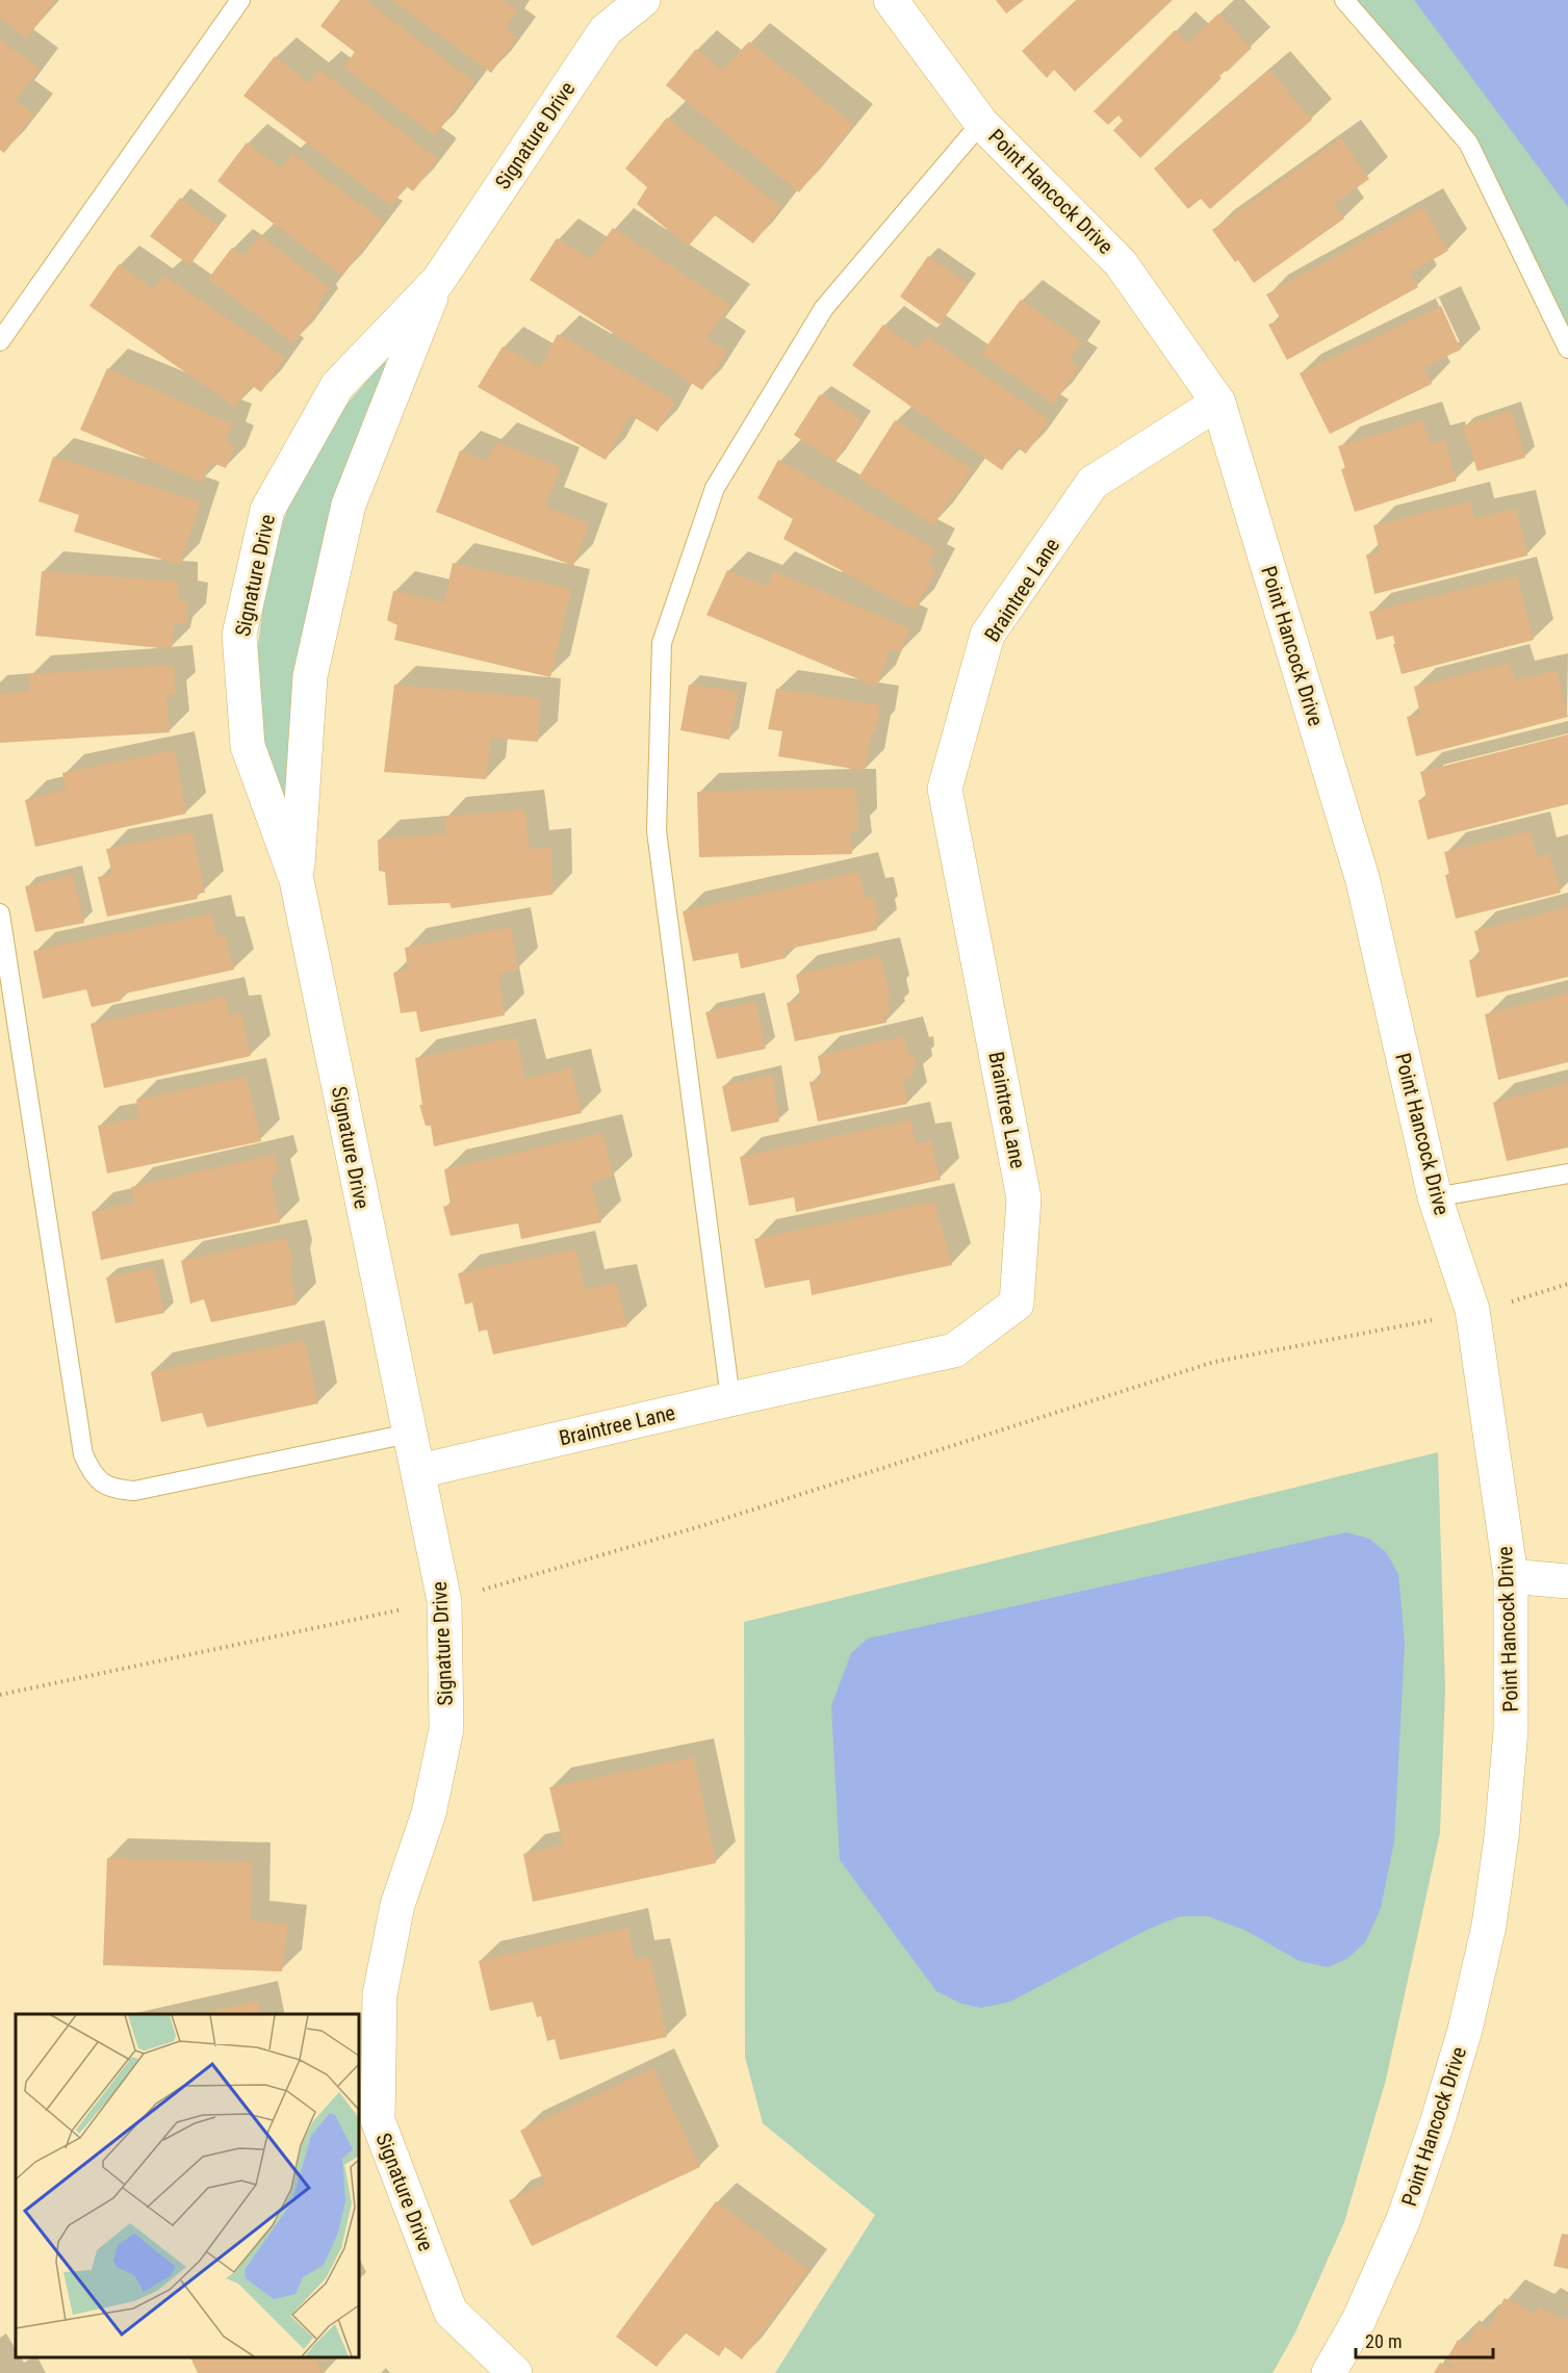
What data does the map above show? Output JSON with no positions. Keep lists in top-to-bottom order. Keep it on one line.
{"streets":{"street":["Signature Drive","Point Hancock Drive","Braintree Lane"]},"crossings":[["Signature Drive","Braintree Lane"],["Point Hancock Drive","Braintree Lane"]],"scale_bar":"20 m"}
